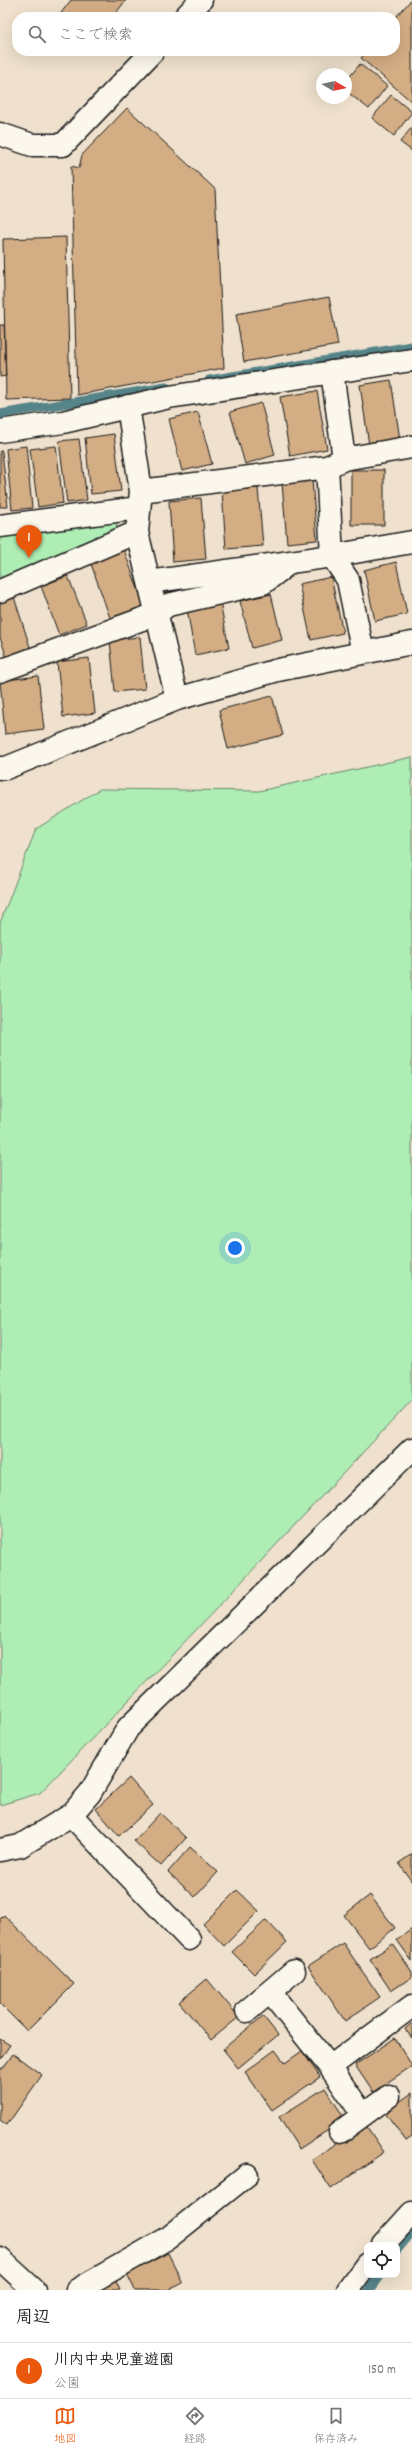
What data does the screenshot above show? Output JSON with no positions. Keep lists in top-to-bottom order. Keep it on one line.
{"north":"right","page":{"search":"ここで検索","pins":"1","heading":"周辺","list":[{"mark":"1","name":"川内中央児童遊園","note":"公園","value":"150 m"}],"nav":["地図","経路","保存済み"]}}
